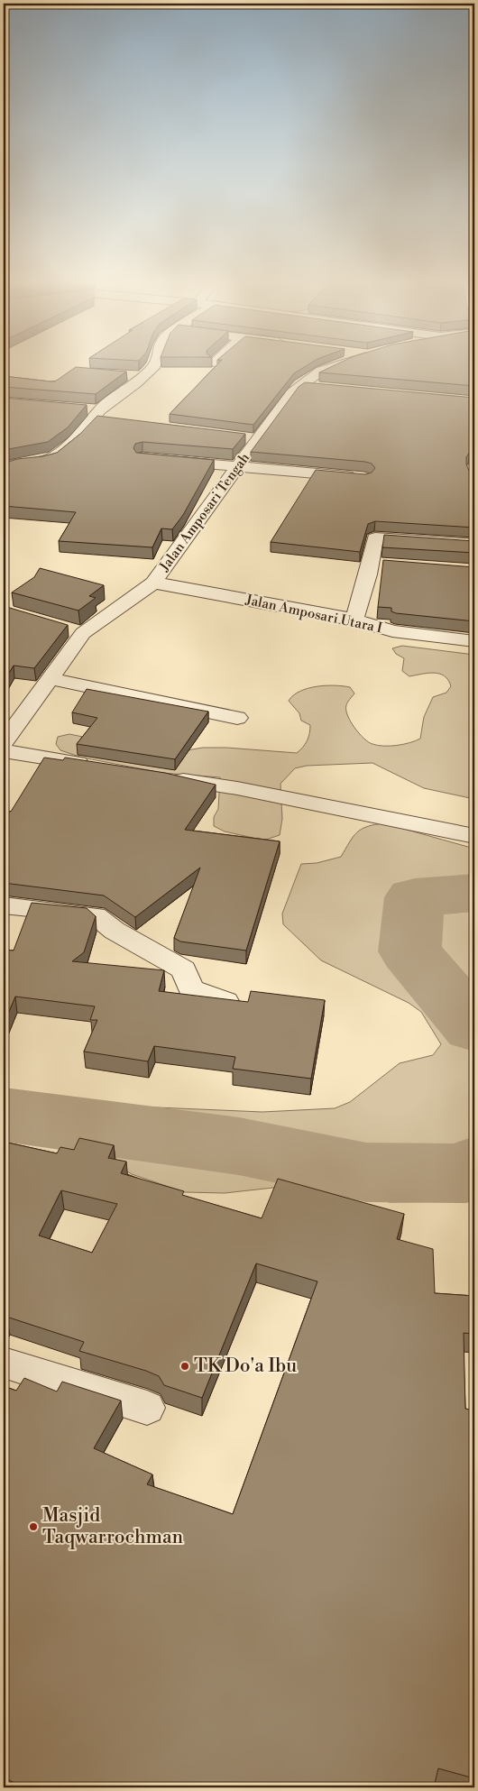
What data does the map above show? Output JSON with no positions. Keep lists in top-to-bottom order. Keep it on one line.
{"streets":{"street":["Jalan Amposari Tengah","Jalan Amposari Utara I"]},"crossings":[["Jalan Amposari Tengah","Jalan Amposari Utara I"]],"places":["TK Do'a Ibu","Masjid Taqwarrochman"]}
